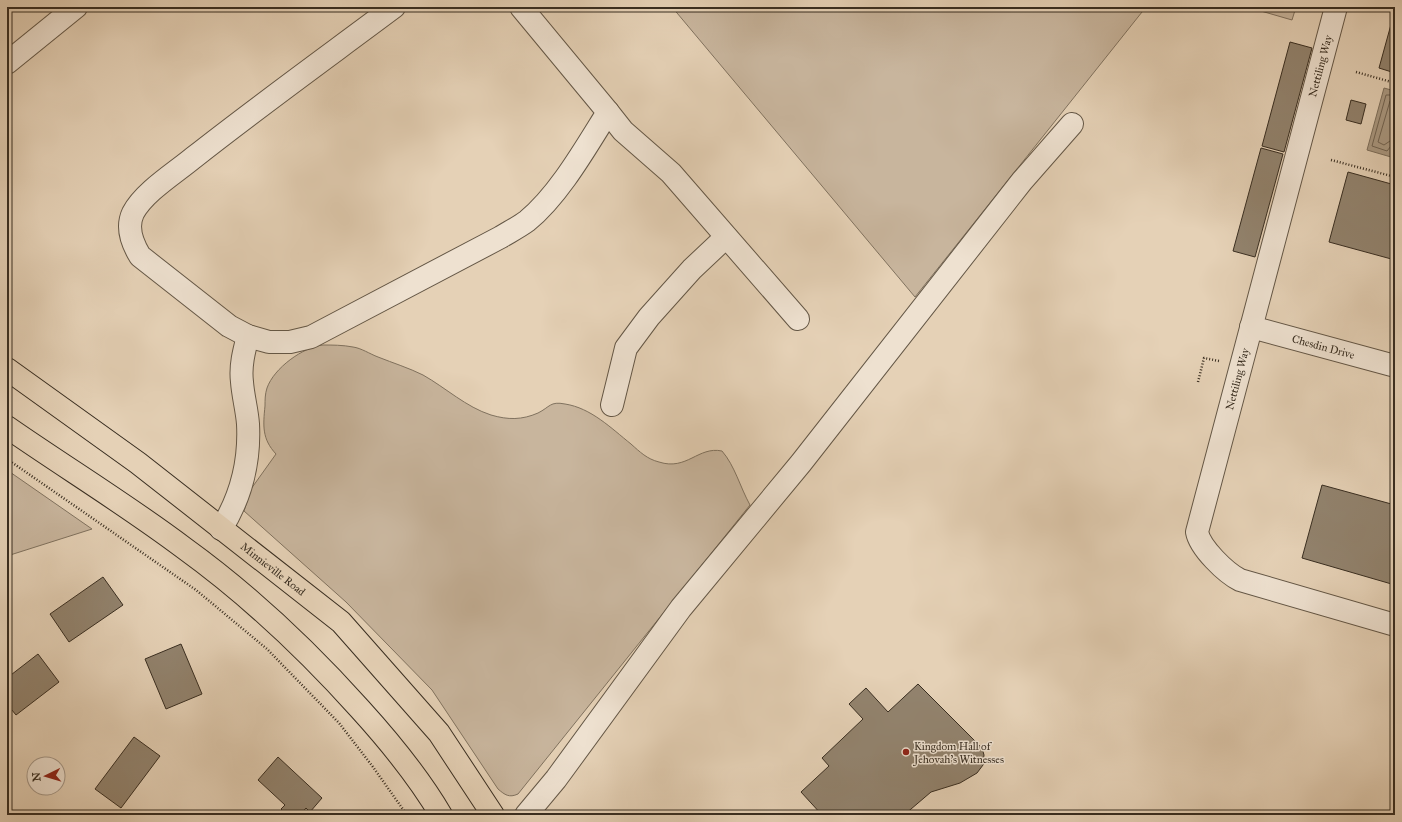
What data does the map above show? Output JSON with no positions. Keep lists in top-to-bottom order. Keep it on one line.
{"streets":{"main road":["Minnieville Road"],"street":["Nettiling Way","Chesdin Drive"]},"crossings":[["Nettiling Way","Chesdin Drive"]],"places":["Kingdom Hall of Jehovah's Witnesses"],"north":"left"}
